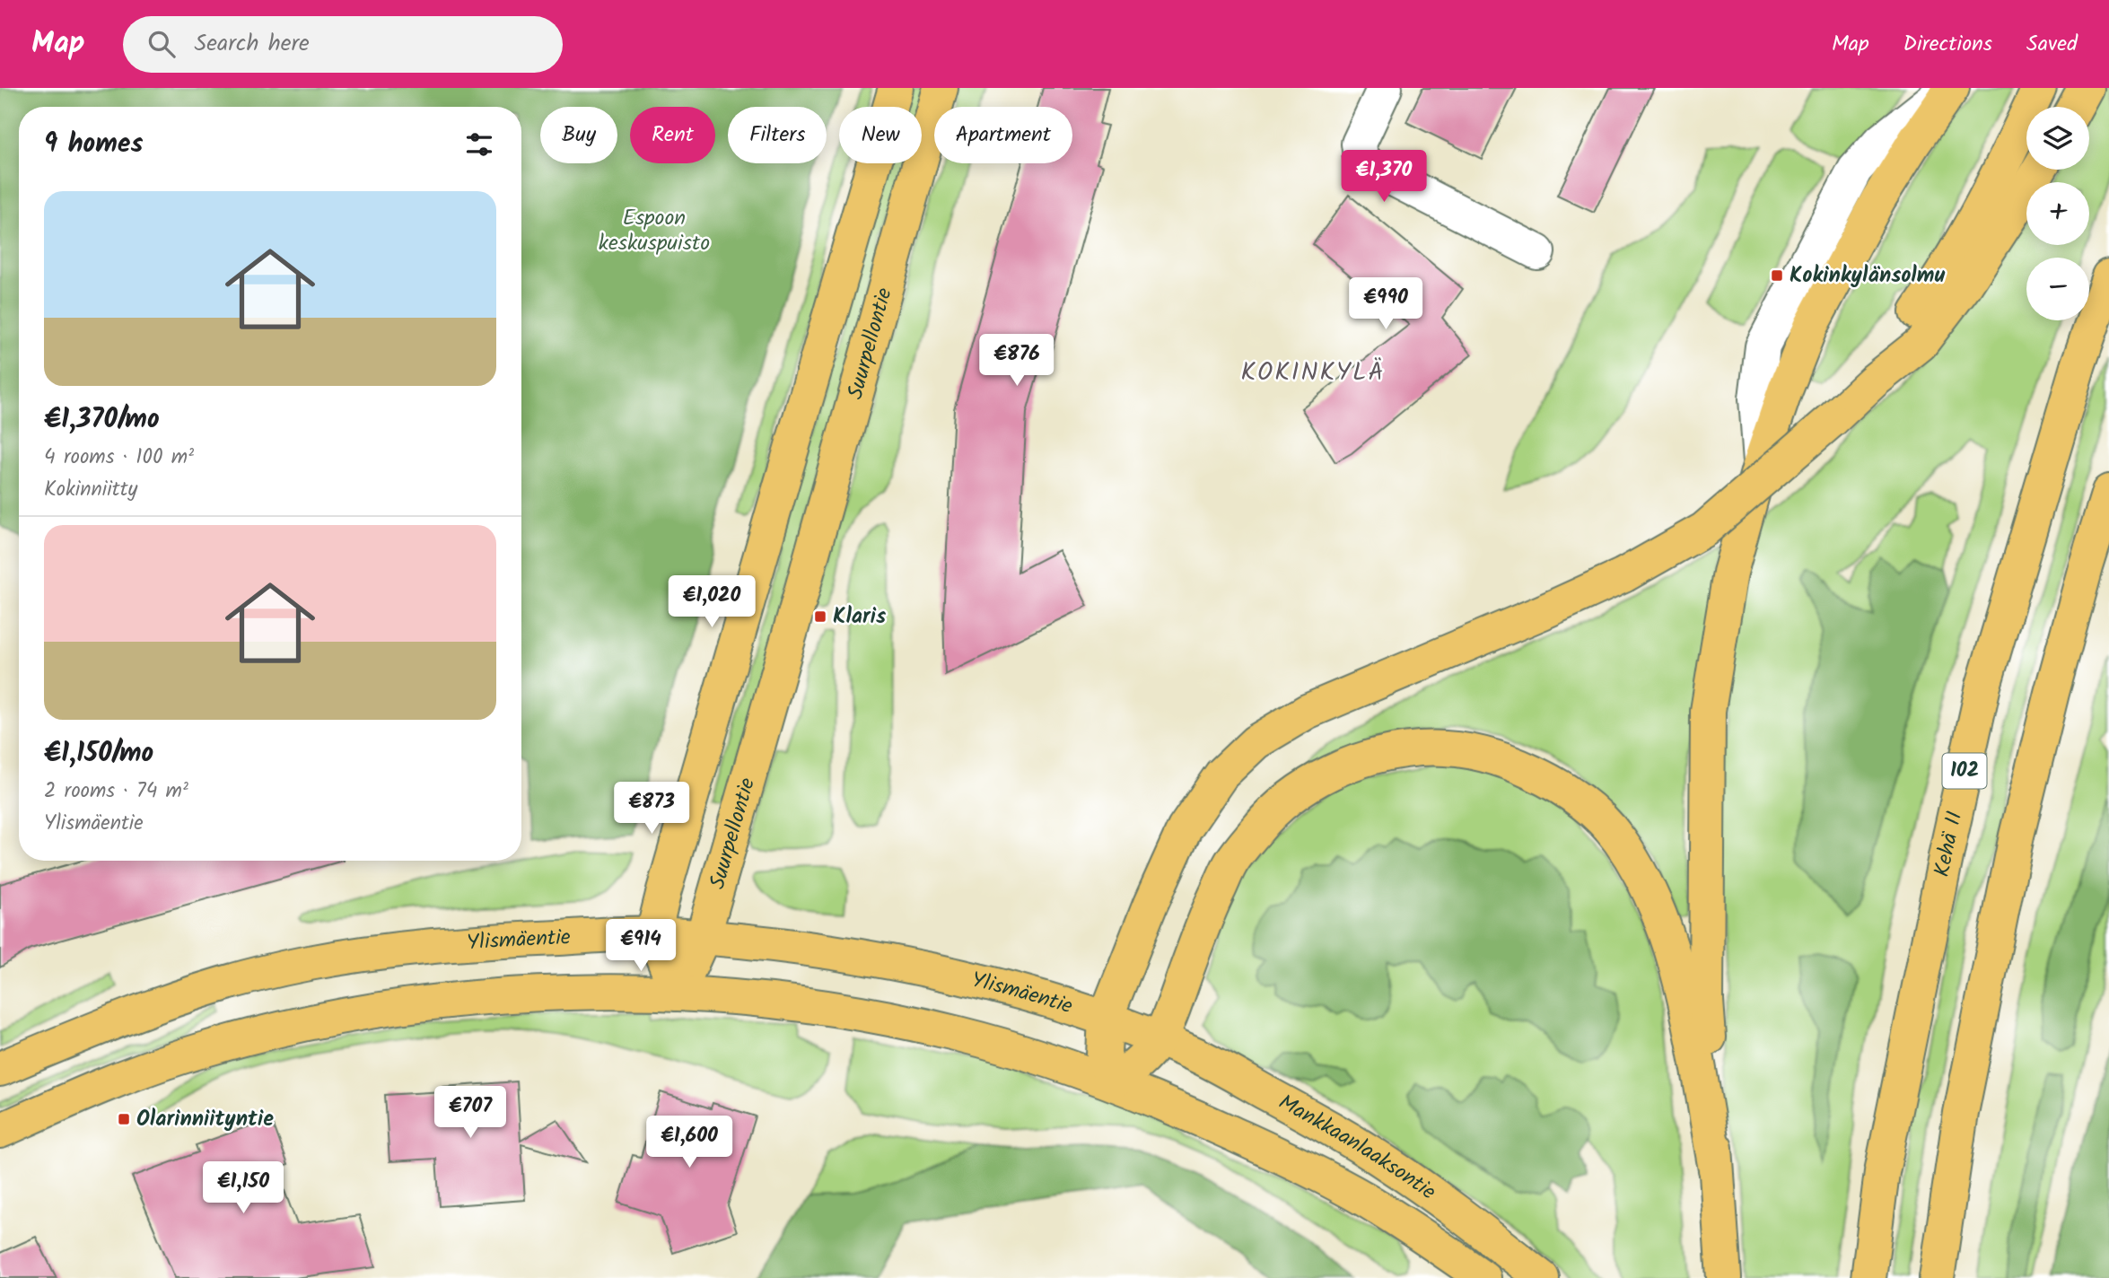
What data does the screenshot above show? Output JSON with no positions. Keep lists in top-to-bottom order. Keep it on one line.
{"streets":{"main road":["Suurpellontie","102","Kehä II","Ylismäentie","Mankkaanlaaksontie"]},"crossings":[["Suurpellontie","Ylismäentie"],["Ylismäentie","Mankkaanlaaksontie"]],"districts":["KOKINKYLÄ"],"parks":["Espoon keskuspuisto"],"places":{"transit":["Kokinkylänsolmu","Klaris","Olarinniityntie"]},"page":{"header":"Map","search":"Search here","nav":["Map","Directions","Saved"],"map_buttons":["+","−"],"chip":["Buy","Rent","Filters","New","Apartment"],"heading":"9 homes","price":["€1,370","€990","€876","€1,020","€873","€914","€707","€1,600","€1,150"],"list":[{"name":"€1,370/mo","note":"4 rooms · 100 m² · Kokinniitty"},{"name":"€1,150/mo","note":"2 rooms · 74 m² · Ylismäentie"}]}}
